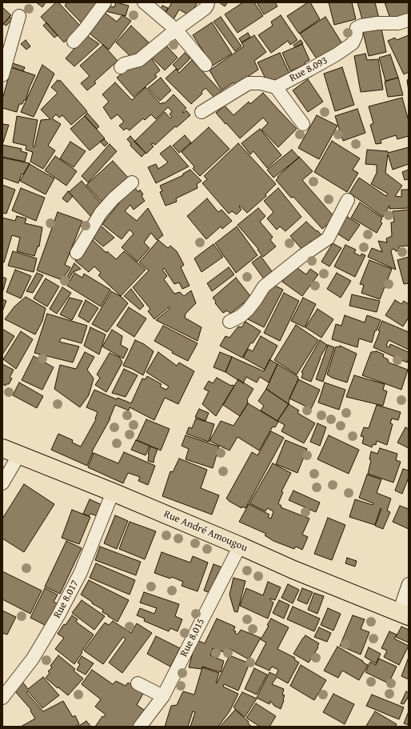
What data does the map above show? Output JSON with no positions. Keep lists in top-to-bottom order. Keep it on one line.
{"streets":{"main road":["Rue André Amougou"],"street":["Rue 8.093","Rue 8.017","Rue 8.015"]},"crossings":[["Rue André Amougou","Rue 8.017"],["Rue André Amougou","Rue 8.015"]]}
